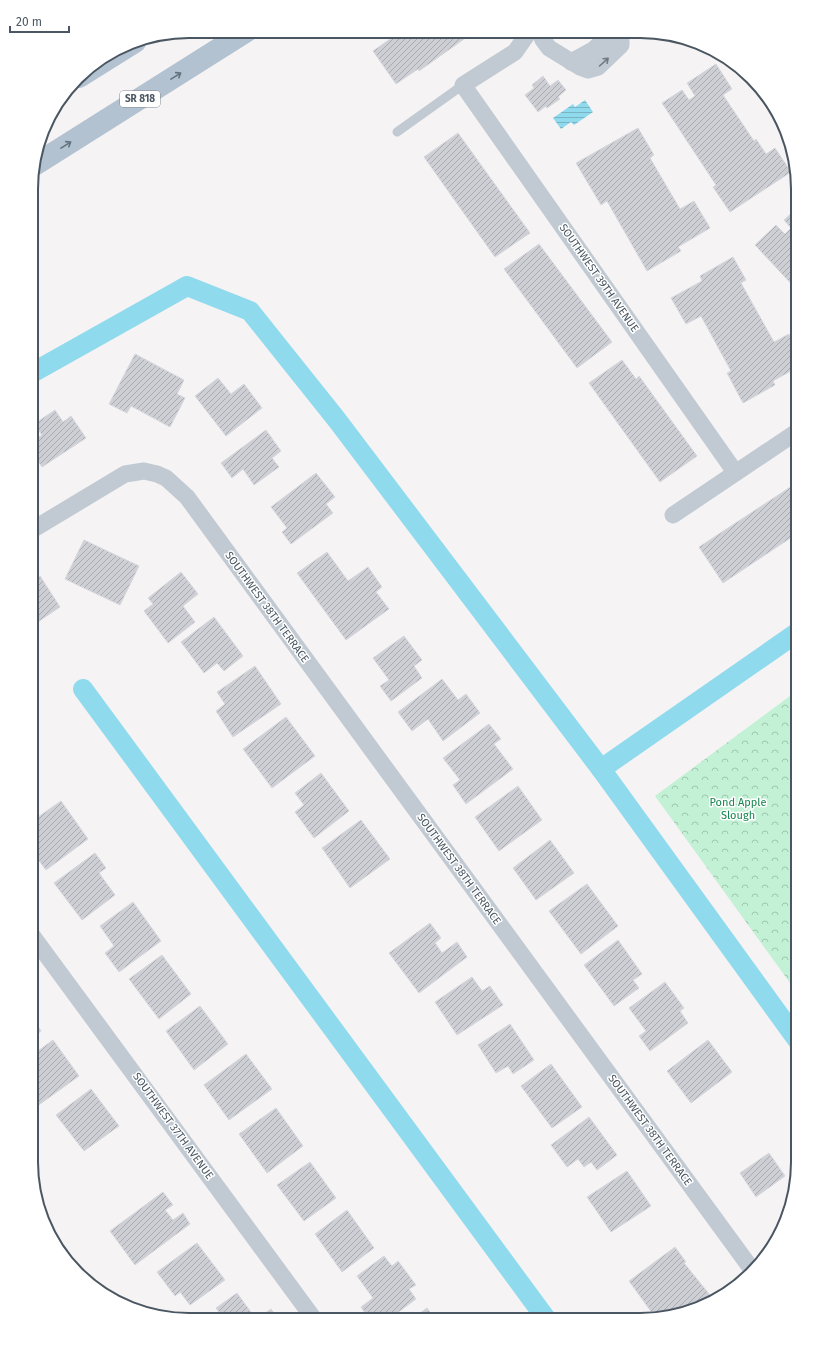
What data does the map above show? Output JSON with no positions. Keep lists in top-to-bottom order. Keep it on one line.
{"streets":{"main road":["SR 818"],"street":["SOUTHWEST 39TH AVENUE","SOUTHWEST 38TH TERRACE","SOUTHWEST 37TH AVENUE"]},"parks":["Pond Apple Slough"],"scale_bar":"20 m"}
